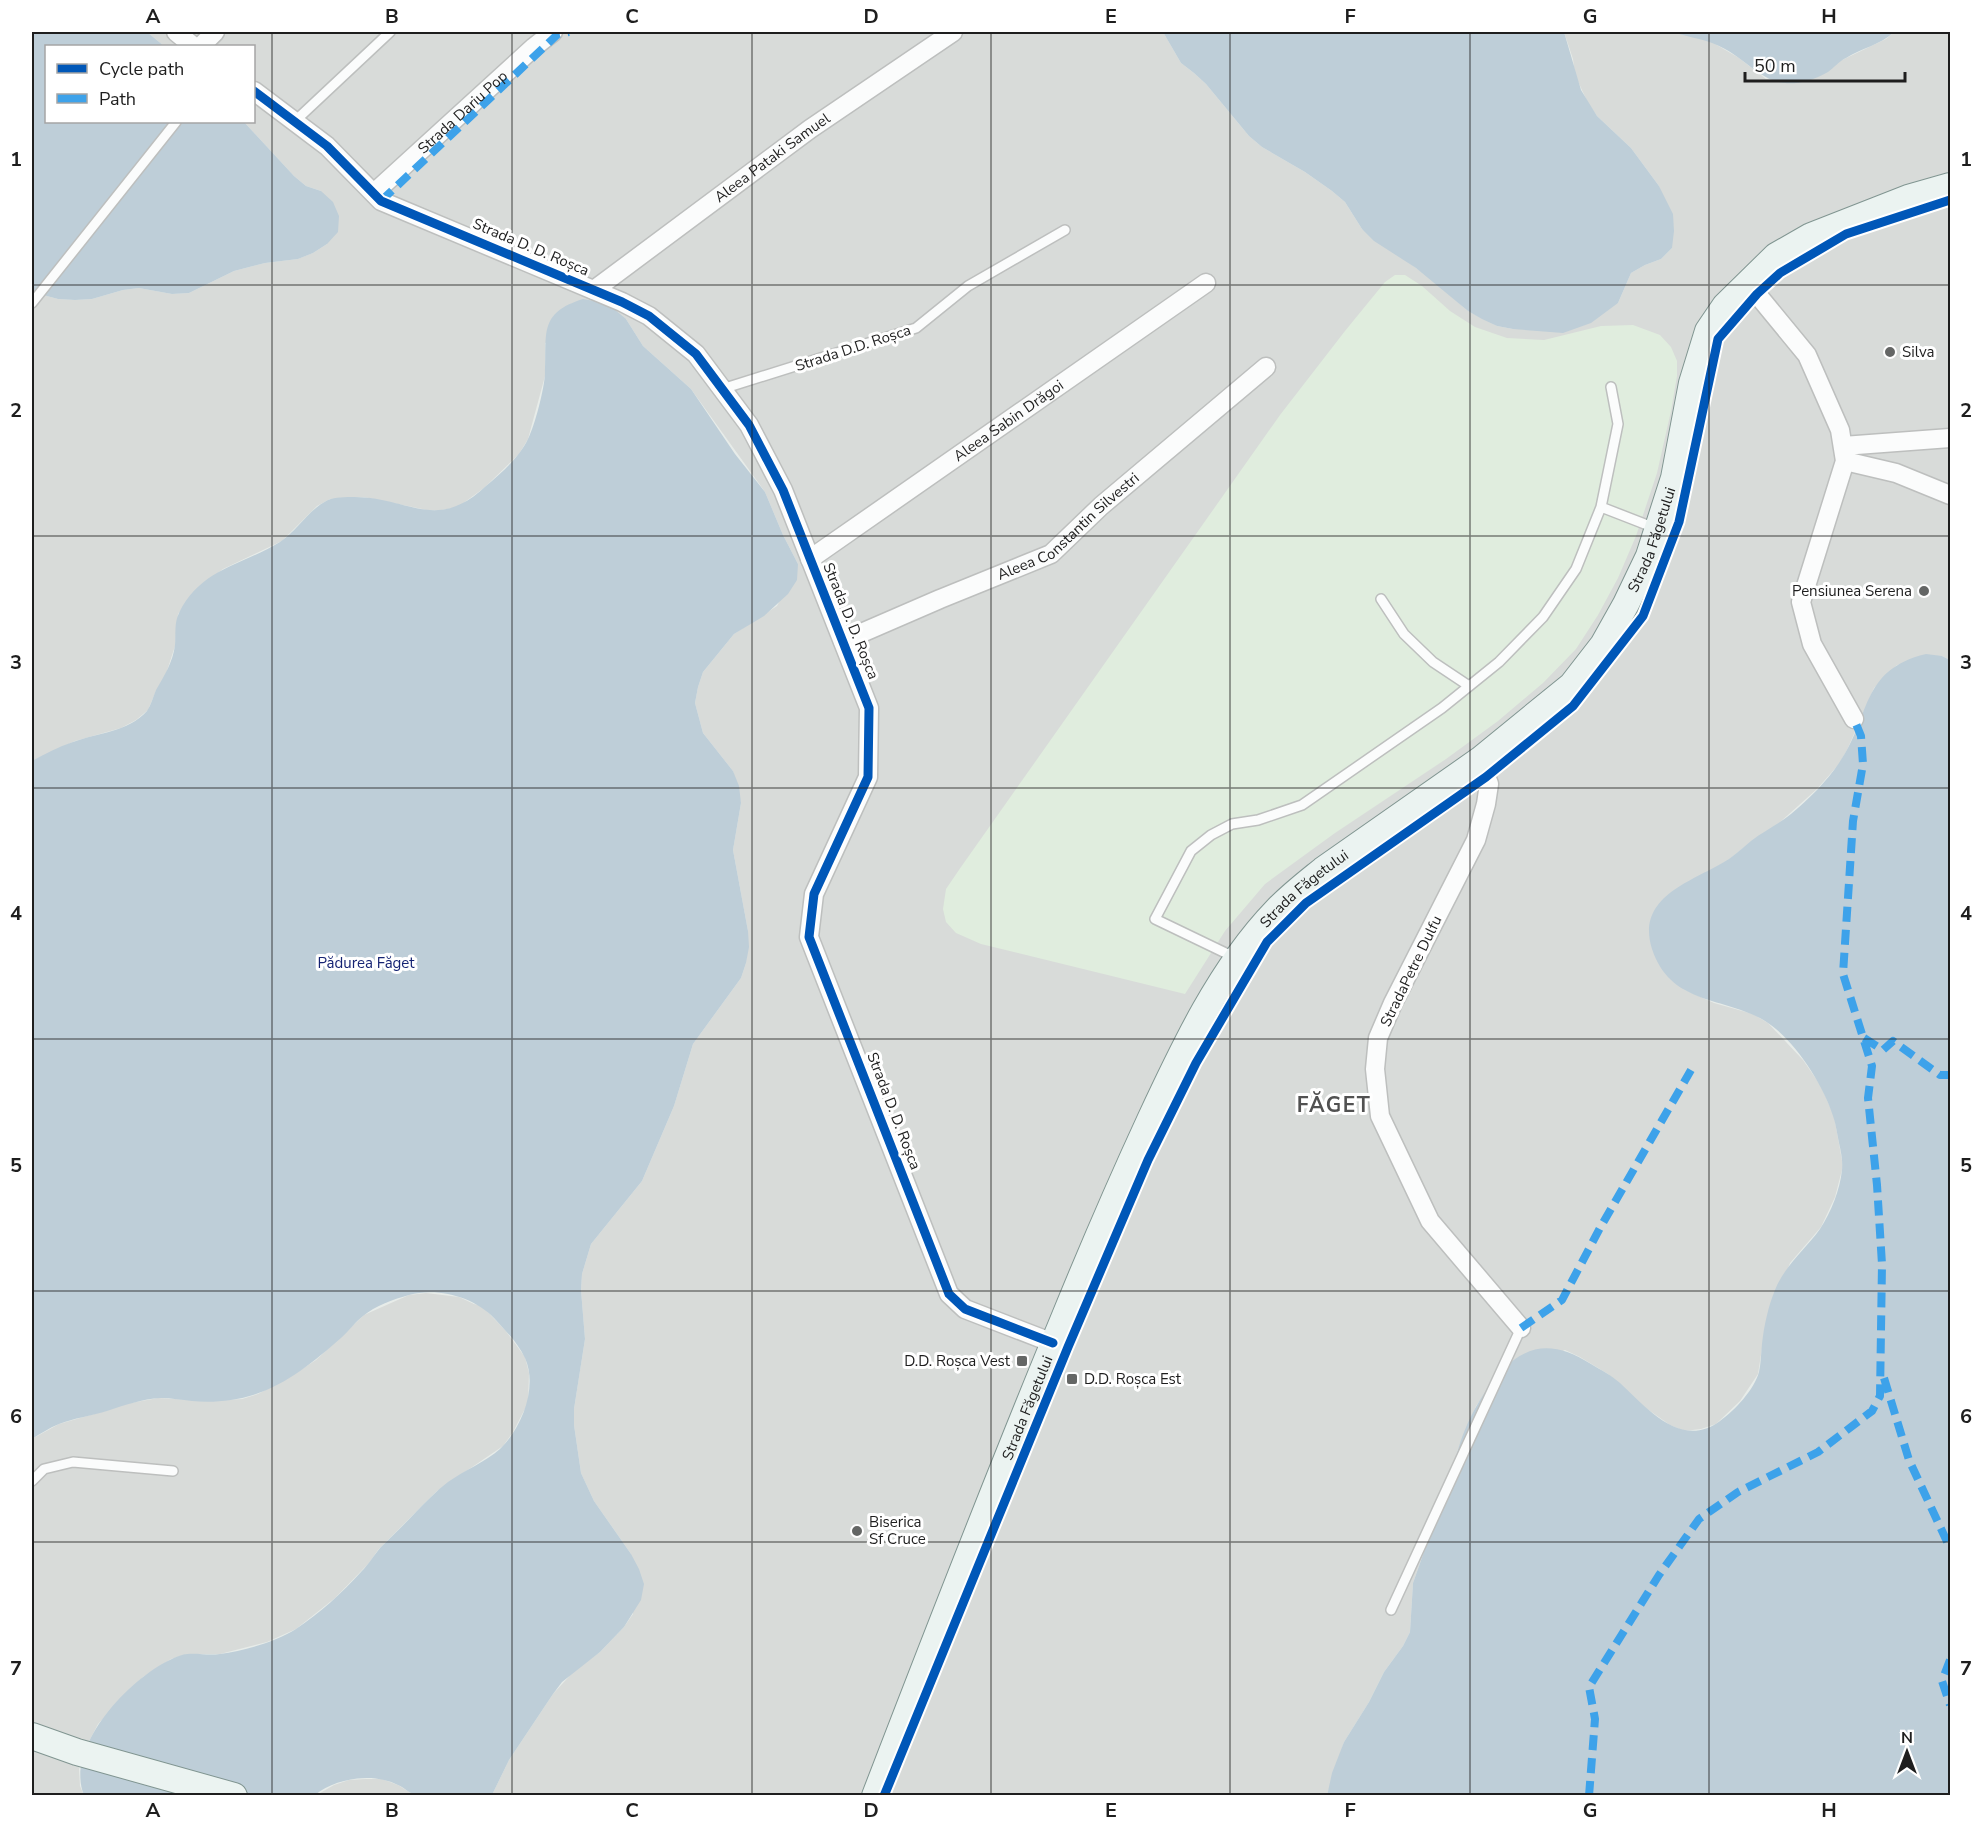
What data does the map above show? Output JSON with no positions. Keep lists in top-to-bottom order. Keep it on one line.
{"streets":{"main road":["Strada Făgetului"],"street":["Strada Dariu Pop","Aleea Pataki Samuel","Strada D. D. Roșca","Aleea Sabin Drăgoi","Aleea Constantin Silvestri","StradaPetre Dulfu"],"lane":["Strada D.D. Roșca"]},"crossings":[["Strada Dariu Pop","Strada D. D. Roșca"],["Aleea Pataki Samuel","Strada D. D. Roșca"],["Strada D. D. Roșca","Strada D.D. Roșca"],["Strada D. D. Roșca","Aleea Sabin Drăgoi"],["Strada D. D. Roșca","Aleea Constantin Silvestri"],["Strada D. D. Roșca","Strada Făgetului"],["Strada Făgetului","StradaPetre Dulfu"]],"districts":["FĂGET"],"parks":["Pădurea Făget"],"places":{"other":["Silva","Pensiunea Serena","Biserica Sf Cruce"],"transit":["D.D. Roșca Vest","D.D. Roșca Est"]},"legend":["Cycle path","Path"],"scale_bar":"50 m","north":"top","grid":{"columns":["A","B","C","D","E","F","G","H"],"rows":["1","2","3","4","5","6","7"]}}
